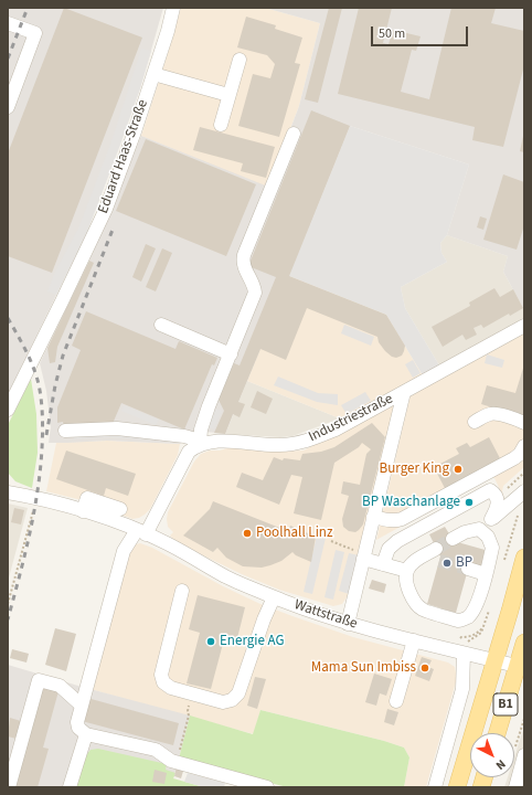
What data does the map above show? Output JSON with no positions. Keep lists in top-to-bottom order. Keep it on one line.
{"streets":{"main road":["B1"],"street":["Eduard Haas-Straße","Industriestraße","Wattstraße"]},"crossings":[["Wattstraße","B1"]],"places":["Burger King","BP Waschanlage","Poolhall Linz","BP","Energie AG","Mama Sun Imbiss"],"scale_bar":"50 m","north":"bottom right"}
